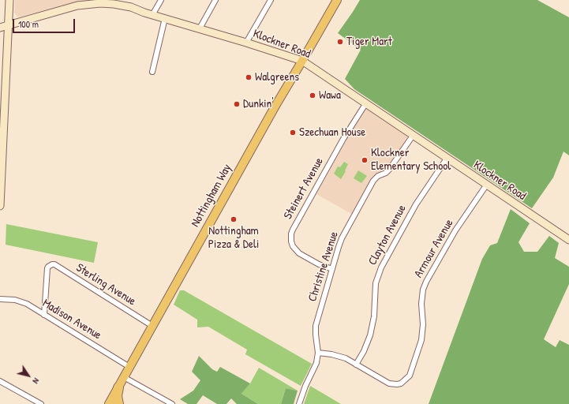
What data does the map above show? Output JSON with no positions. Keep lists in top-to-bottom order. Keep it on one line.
{"streets":{"main road":["Klockner Road","Nottingham Way"],"street":["Steinert Avenue","Clayton Avenue","Armour Avenue","Christine Avenue","Sterling Avenue","Madison Avenue"]},"crossings":[["Klockner Road","Steinert Avenue"],["Klockner Road","Nottingham Way"],["Klockner Road","Clayton Avenue"],["Klockner Road","Armour Avenue"],["Klockner Road","Christine Avenue"],["Steinert Avenue","Christine Avenue"],["Nottingham Way","Sterling Avenue"],["Nottingham Way","Madison Avenue"],["Clayton Avenue","Armour Avenue"],["Armour Avenue","Christine Avenue"],["Sterling Avenue","Madison Avenue"]],"places":["Tiger Mart","Walgreens","Wawa","Dunkin'","Szechuan House","Klockner Elementary School","Nottingham Pizza & Deli"],"scale_bar":"100 m","north":"bottom right"}
